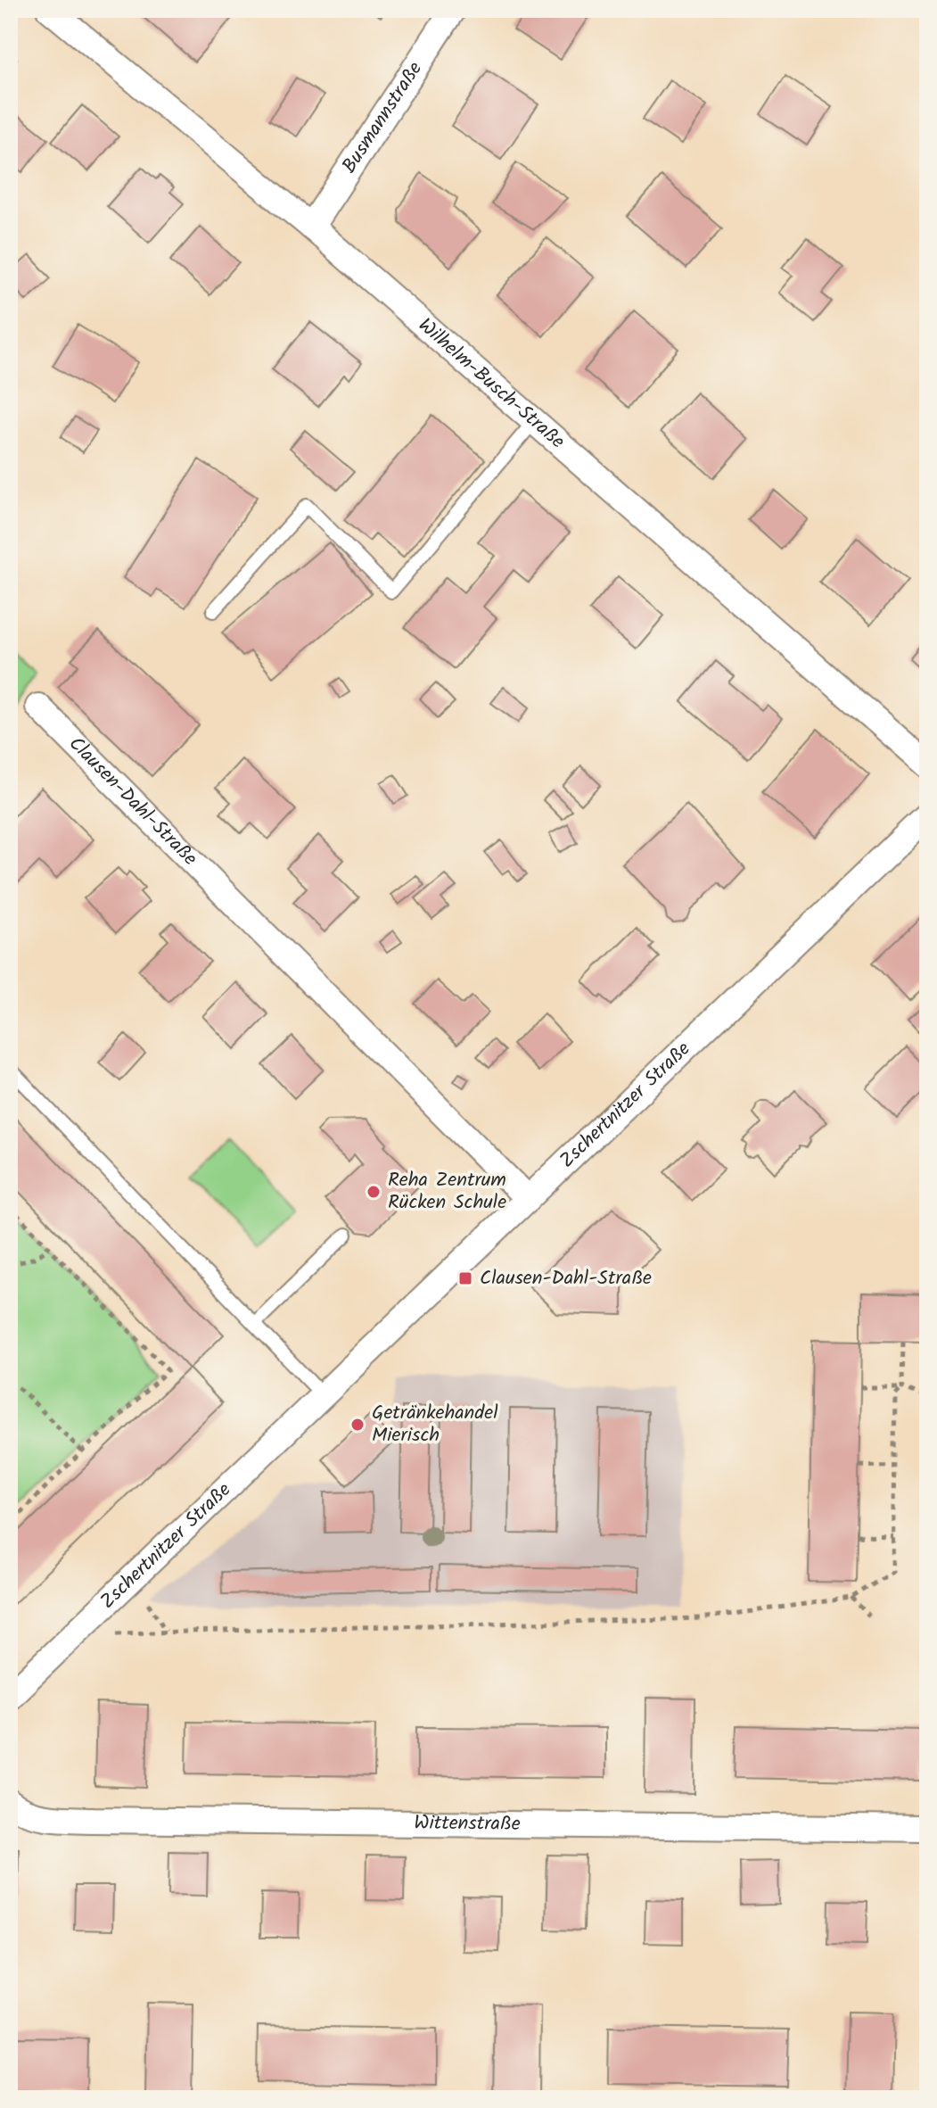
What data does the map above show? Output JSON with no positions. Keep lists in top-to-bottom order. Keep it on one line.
{"streets":{"street":["Busmannstraße","Wilhelm-Busch-Straße","Clausen-Dahl-Straße","Zschertnitzer Straße","Wittenstraße"]},"crossings":[["Busmannstraße","Wilhelm-Busch-Straße"],["Clausen-Dahl-Straße","Zschertnitzer Straße"]],"places":{"other":["Reha Zentrum Rücken Schule","Getränkehandel Mierisch"],"transit":["Clausen-Dahl-Straße"]}}
